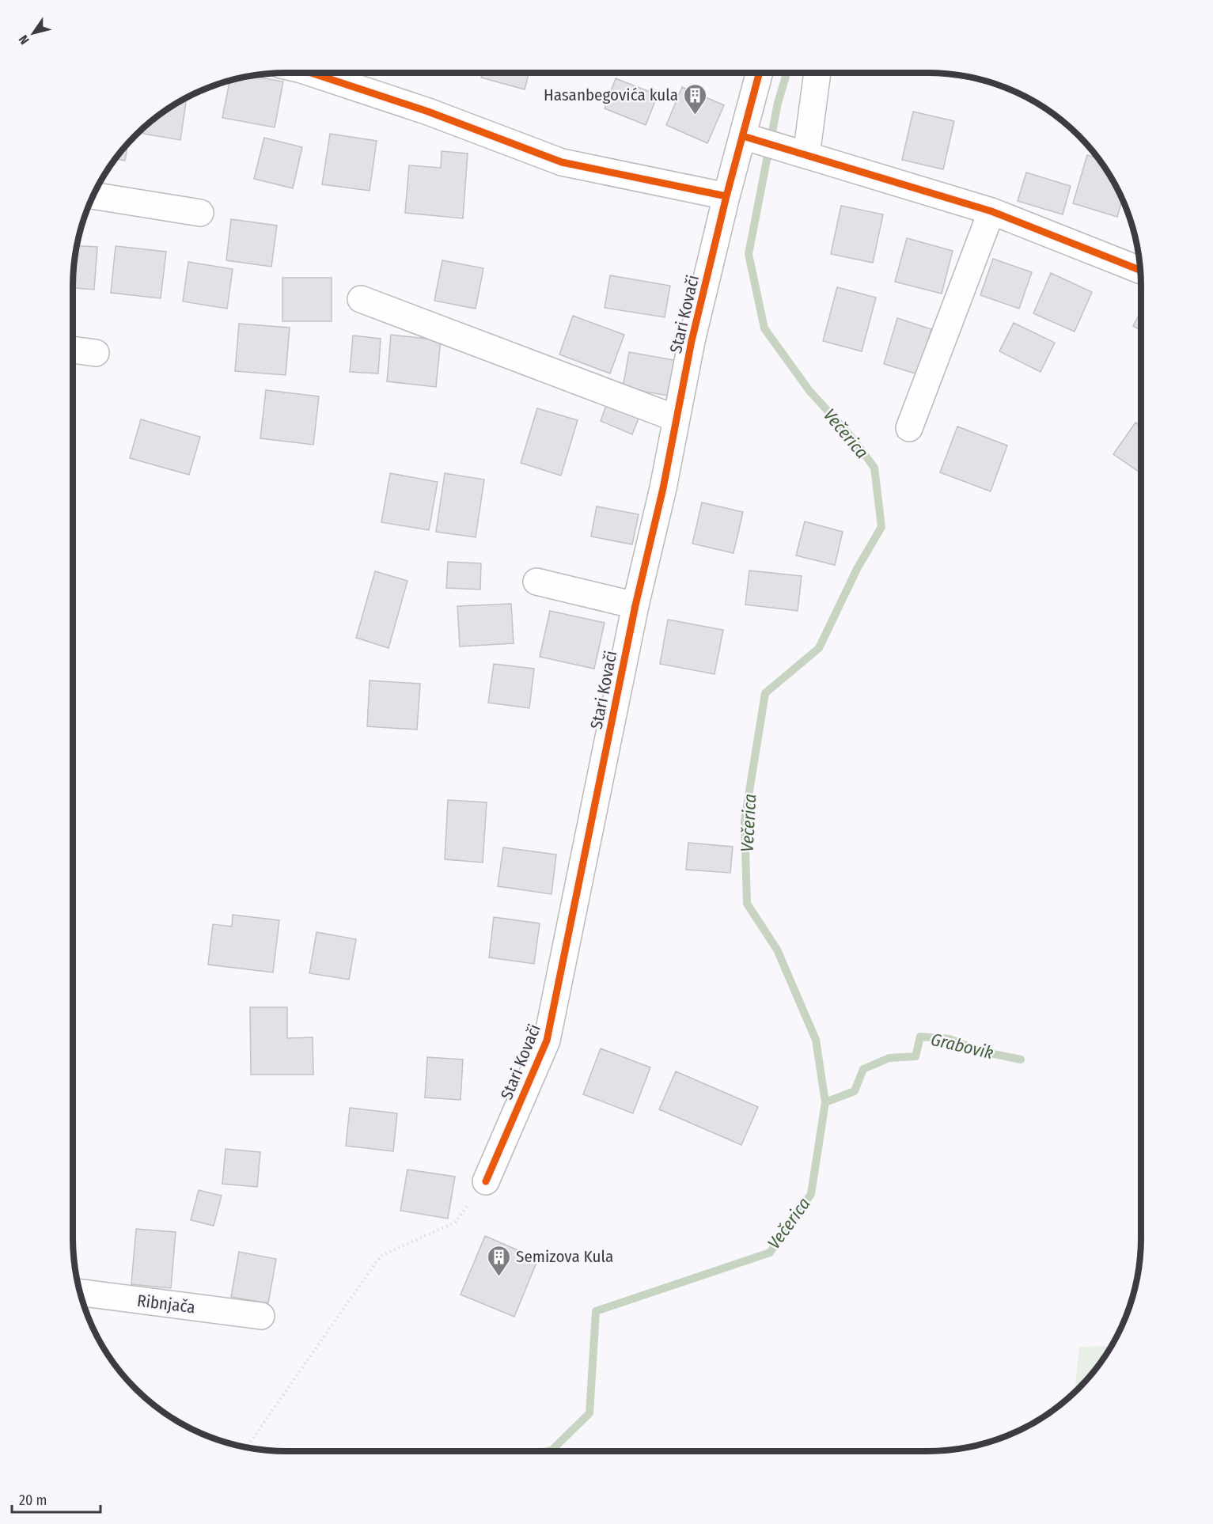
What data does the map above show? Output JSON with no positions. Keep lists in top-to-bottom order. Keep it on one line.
{"streets":{"street":["Stari Kovači","Ribnjača"]},"water":["Večerica","Grabovik"],"places":{"building":["Hasanbegovića kula","Semizova Kula"]},"scale_bar":"20 m","north":"bottom left"}
